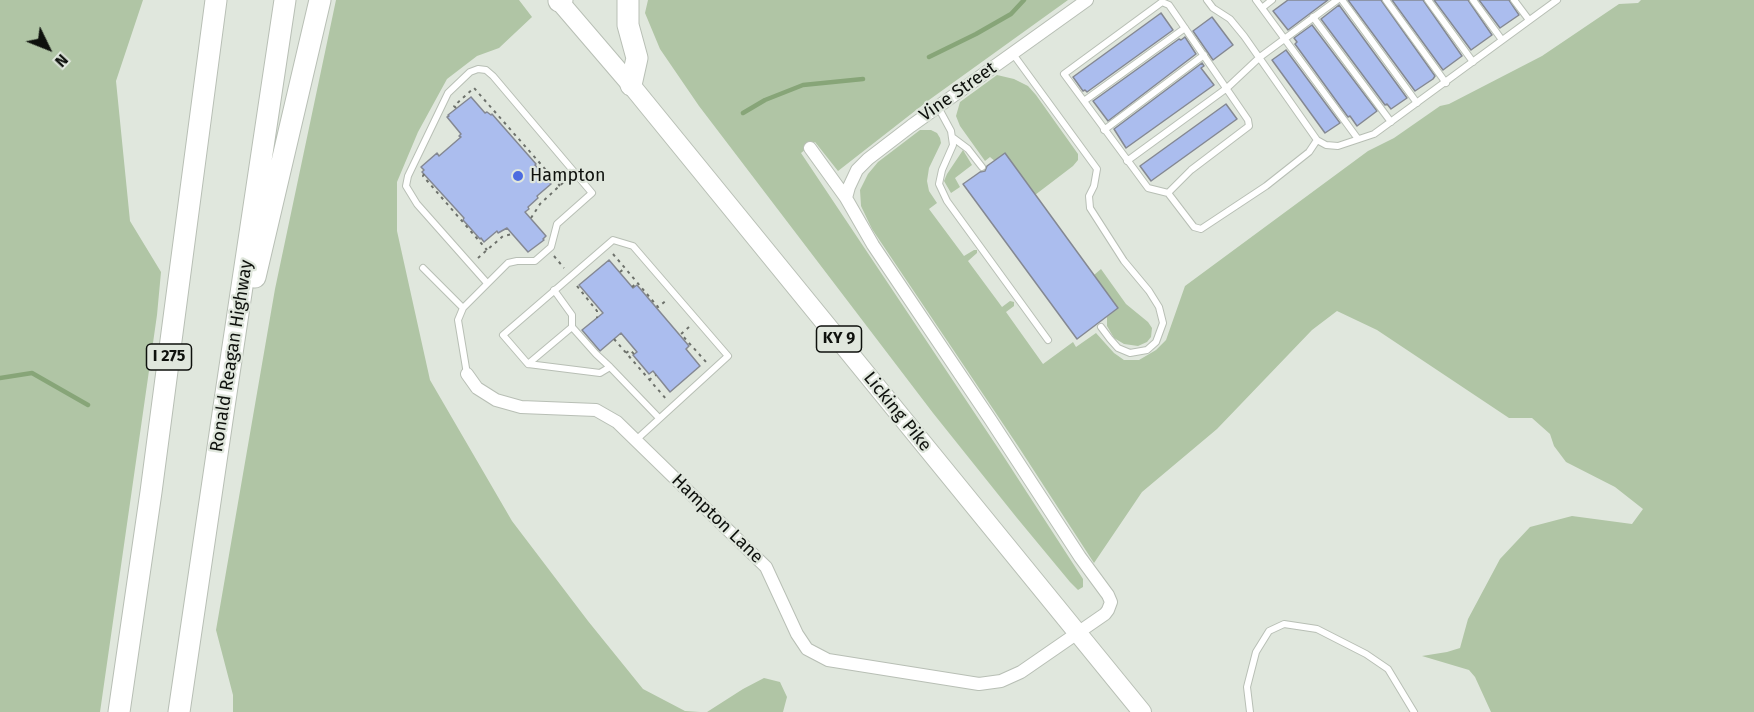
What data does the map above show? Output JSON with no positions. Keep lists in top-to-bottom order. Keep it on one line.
{"streets":{"highway":["Ronald Reagan Highway","I 275"],"main road":["KY 9","Licking Pike"],"street":["Vine Street","Hampton Lane"]},"crossings":[["Vine Street","Hampton Lane"],["Licking Pike","Hampton Lane"]],"places":["Hampton"],"north":"bottom right"}
